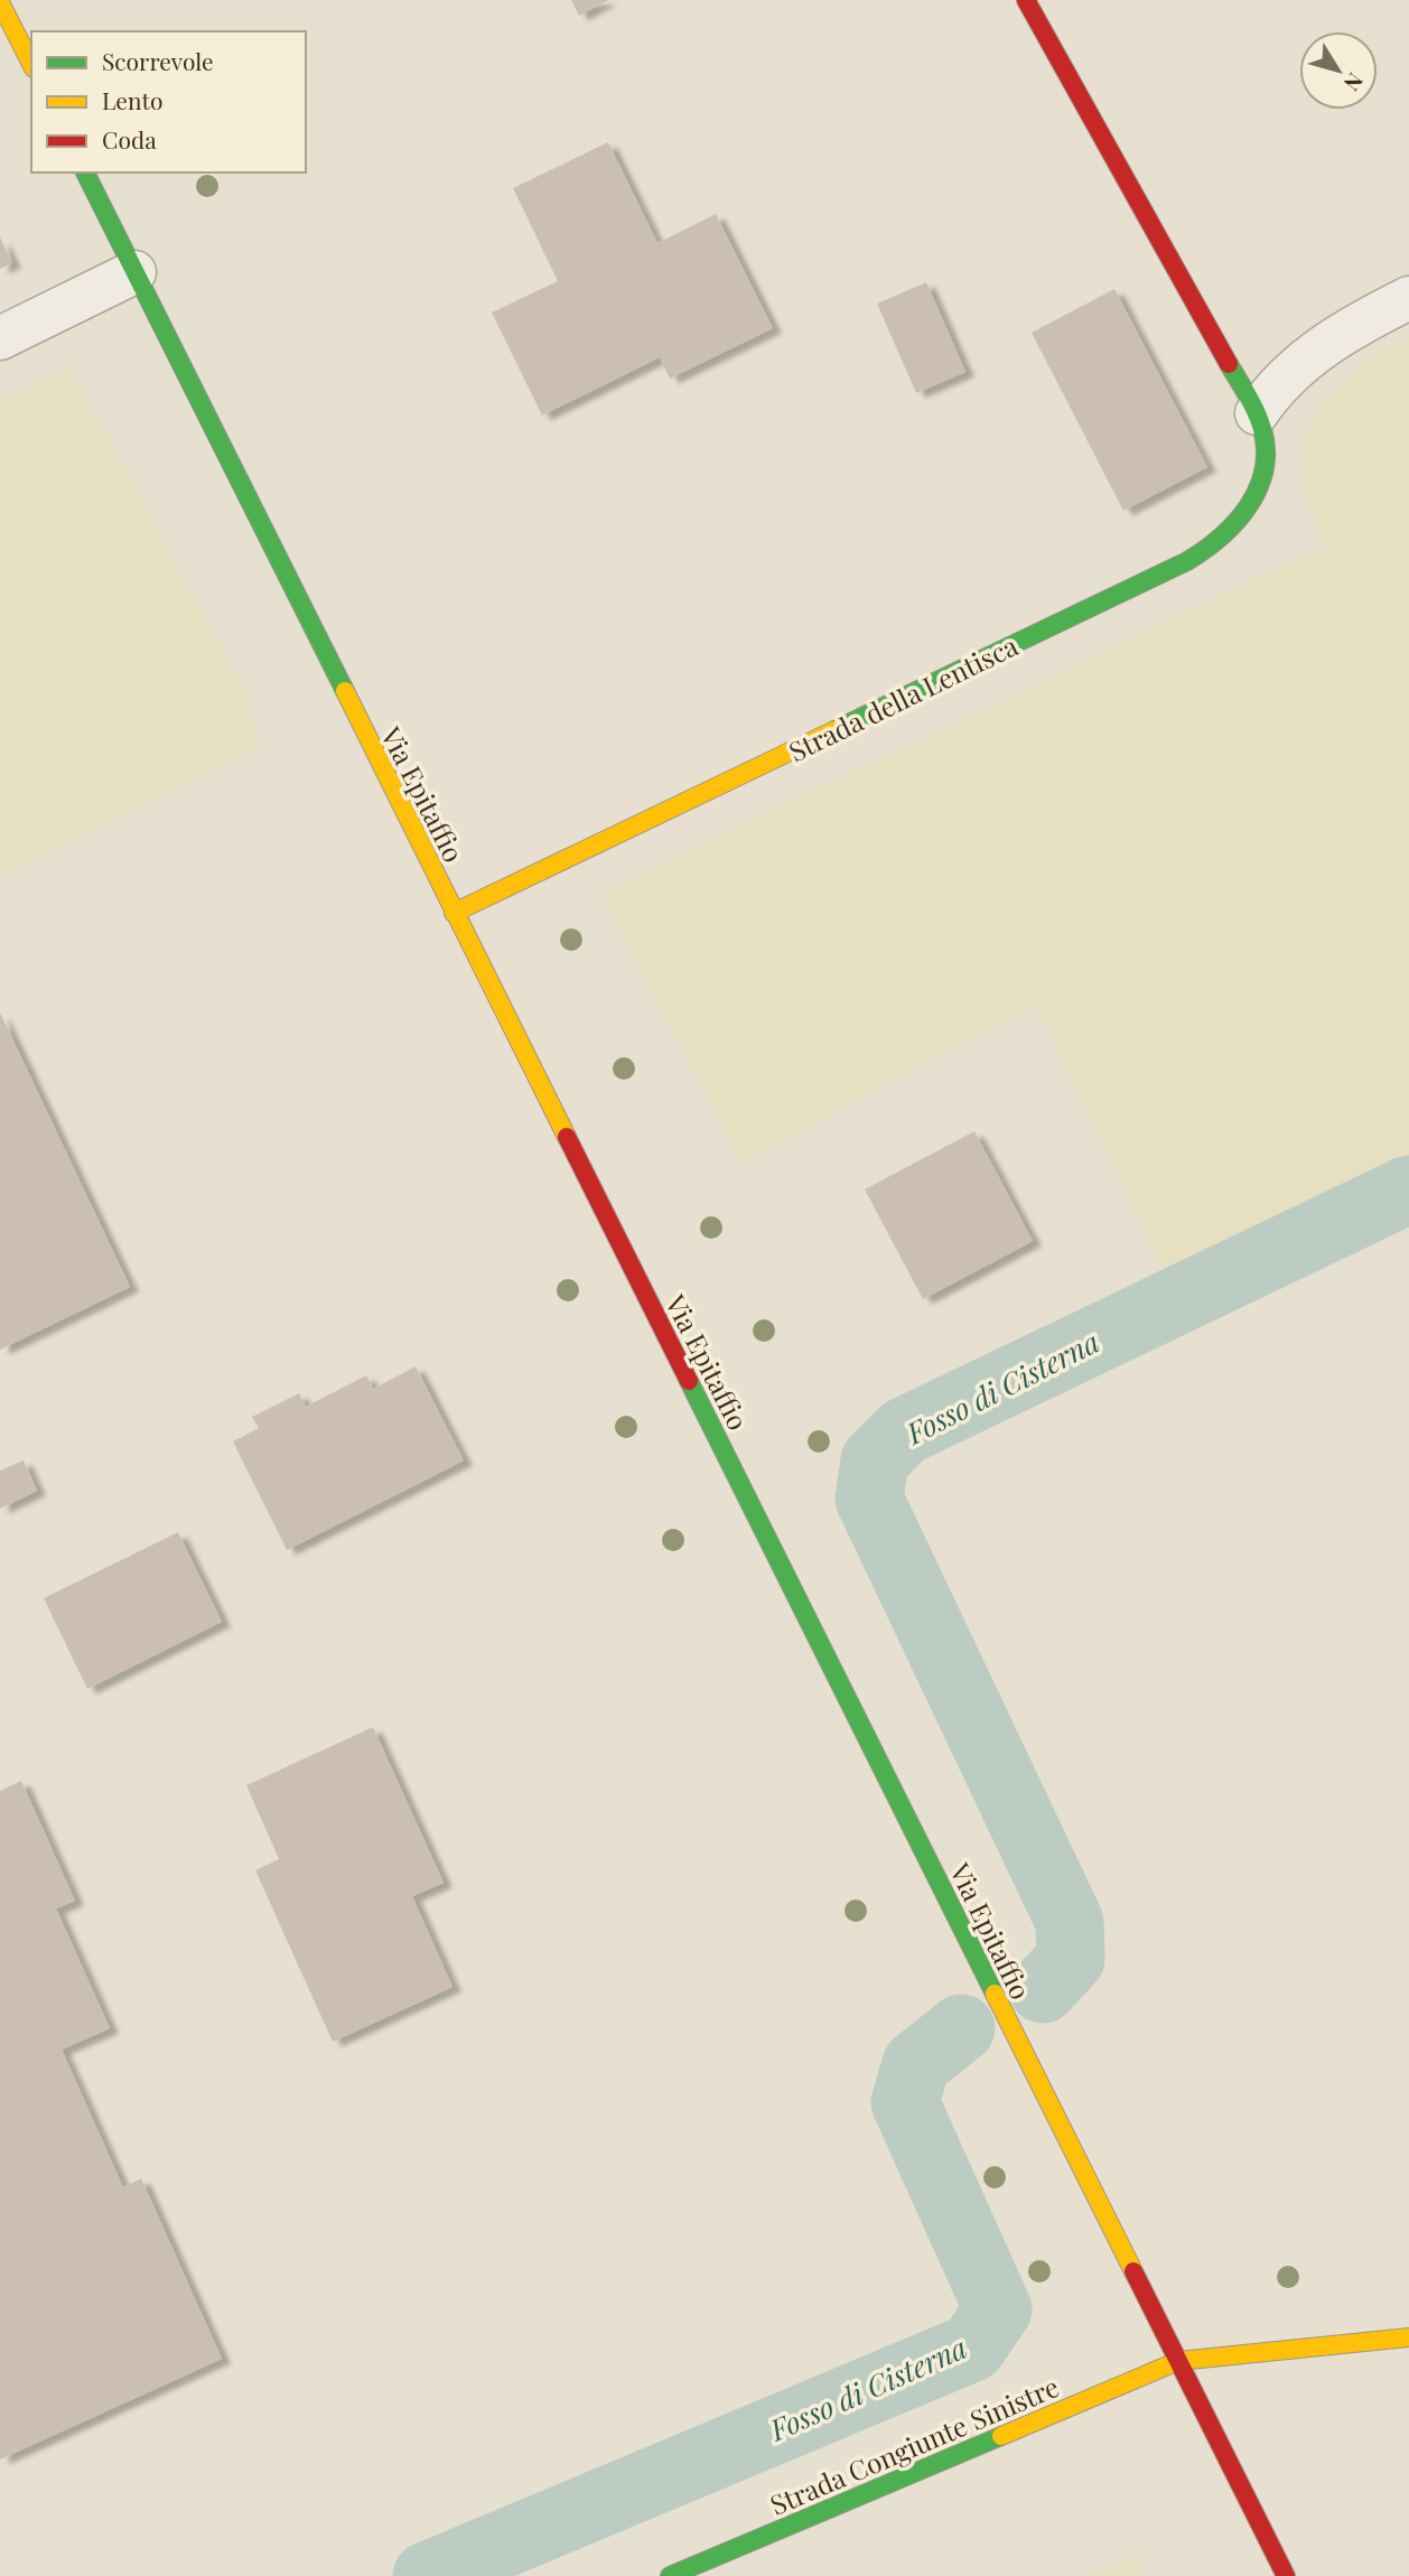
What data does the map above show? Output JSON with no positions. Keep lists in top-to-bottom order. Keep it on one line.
{"streets":{"main road":["Strada della Lentisca","Via Epitaffio","Strada Congiunte Sinistre"]},"crossings":[["Strada della Lentisca","Via Epitaffio"],["Via Epitaffio","Strada Congiunte Sinistre"]],"water":["Fosso di Cisterna"],"legend":["Scorrevole","Lento","Coda"],"north":"bottom right"}
